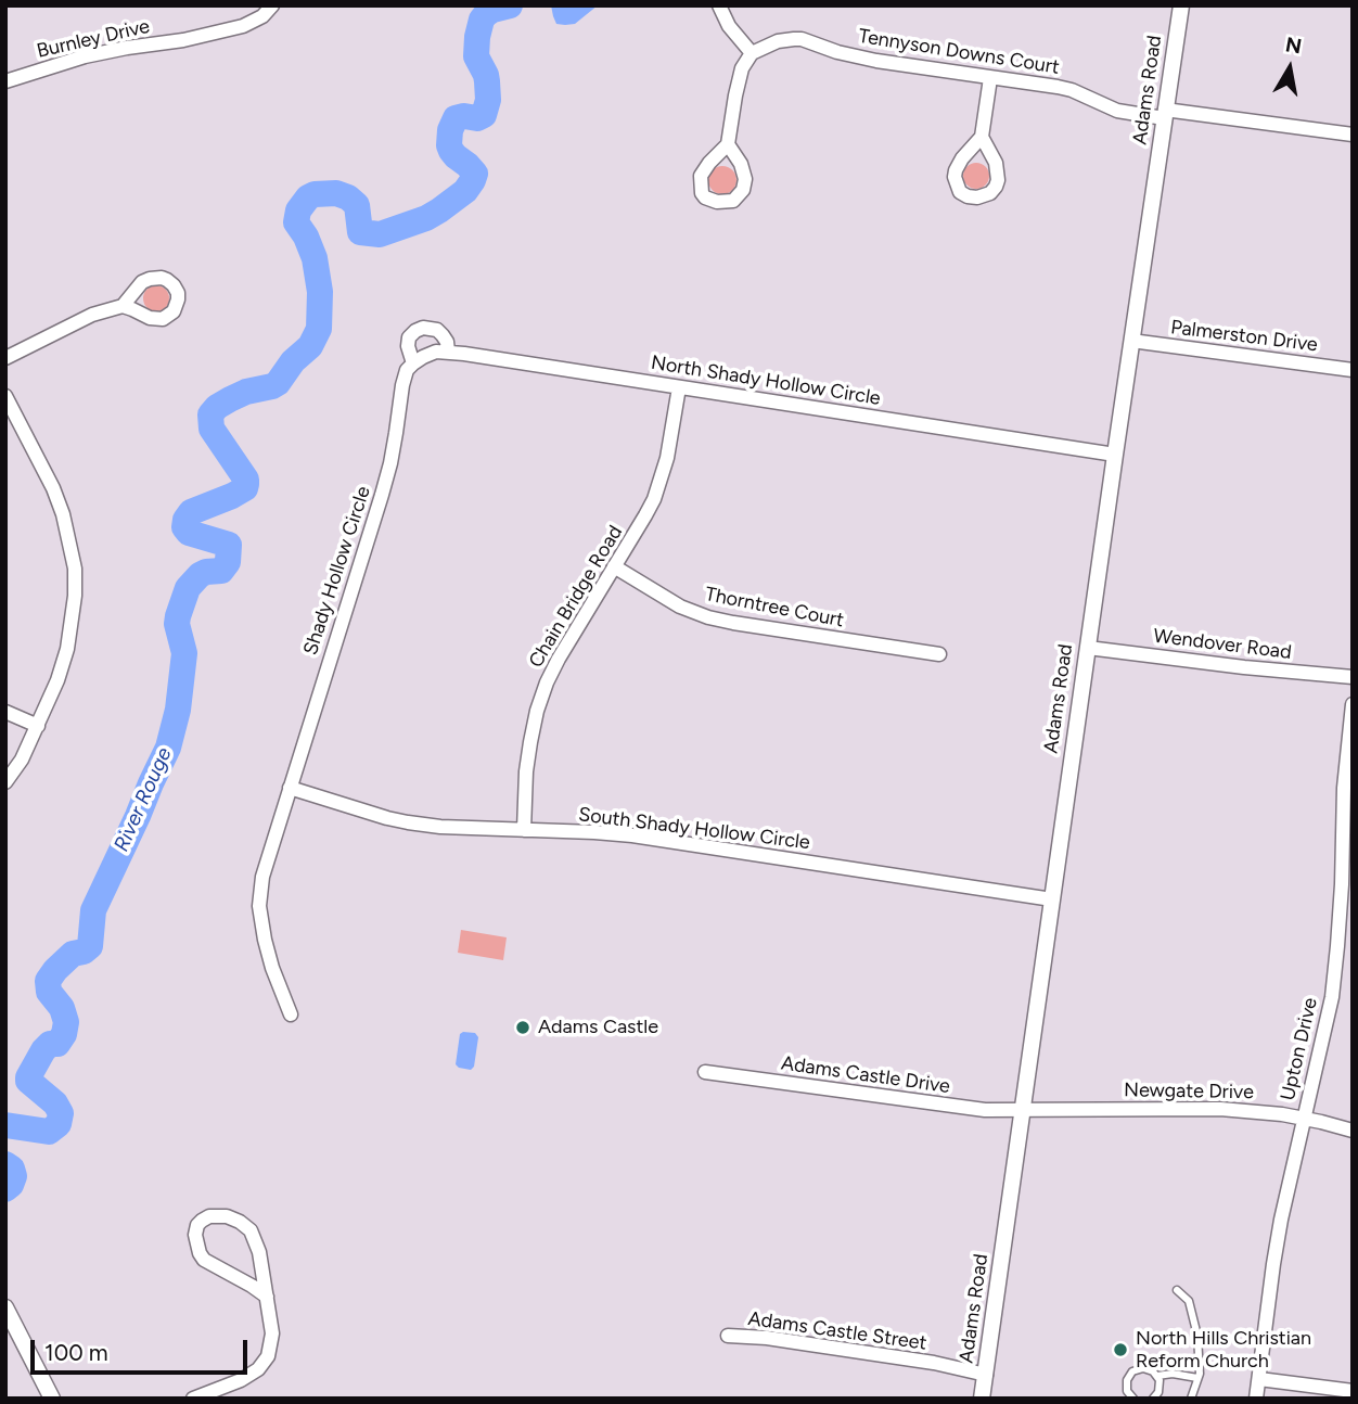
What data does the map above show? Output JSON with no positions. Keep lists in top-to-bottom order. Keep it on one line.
{"streets":{"street":["Burnley Drive","Tennyson Downs Court","Adams Road","Palmerston Drive","North Shady Hollow Circle","Shady Hollow Circle","Chain Bridge Road","Thorntree Court","Wendover Road","South Shady Hollow Circle","Upton Drive","Adams Castle Drive","Newgate Drive","Adams Castle Street"]},"crossings":[["Tennyson Downs Court","Adams Road"],["Adams Road","Palmerston Drive"],["Adams Road","North Shady Hollow Circle"],["Adams Road","Wendover Road"],["Adams Road","South Shady Hollow Circle"],["Adams Road","Adams Castle Drive"],["Adams Road","Newgate Drive"],["Adams Road","Adams Castle Street"],["North Shady Hollow Circle","Shady Hollow Circle"],["North Shady Hollow Circle","Chain Bridge Road"],["Shady Hollow Circle","South Shady Hollow Circle"],["Chain Bridge Road","Thorntree Court"],["Chain Bridge Road","South Shady Hollow Circle"],["Upton Drive","Newgate Drive"],["Adams Castle Drive","Newgate Drive"]],"water":["River Rouge"],"places":["Adams Castle","North Hills Christian Reform Church"],"scale_bar":"100 m","north":"top"}
